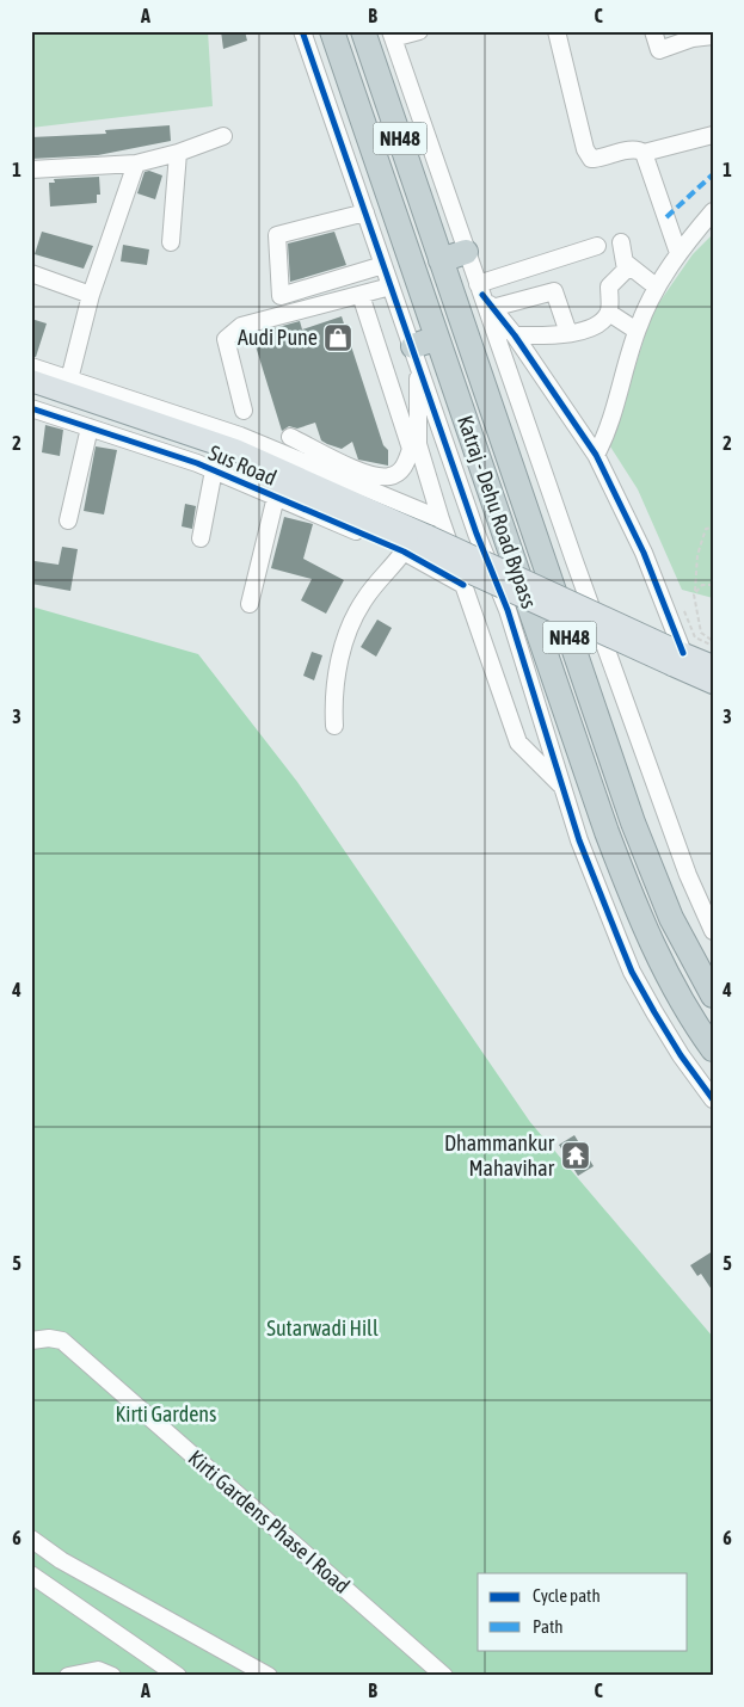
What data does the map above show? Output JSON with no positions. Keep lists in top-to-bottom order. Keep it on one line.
{"streets":{"highway":["NH48","Katraj - Dehu Road Bypass"],"street":["Sus Road","Kirti Gardens Phase I Road"]},"parks":["Sutarwadi Hill","Kirti Gardens"],"places":{"shop":["Audi Pune"],"temple":["Dhammankur Mahavihar"]},"legend":["Cycle path","Path"],"grid":{"columns":["A","B","C"],"rows":["1","2","3","4","5","6"]}}
